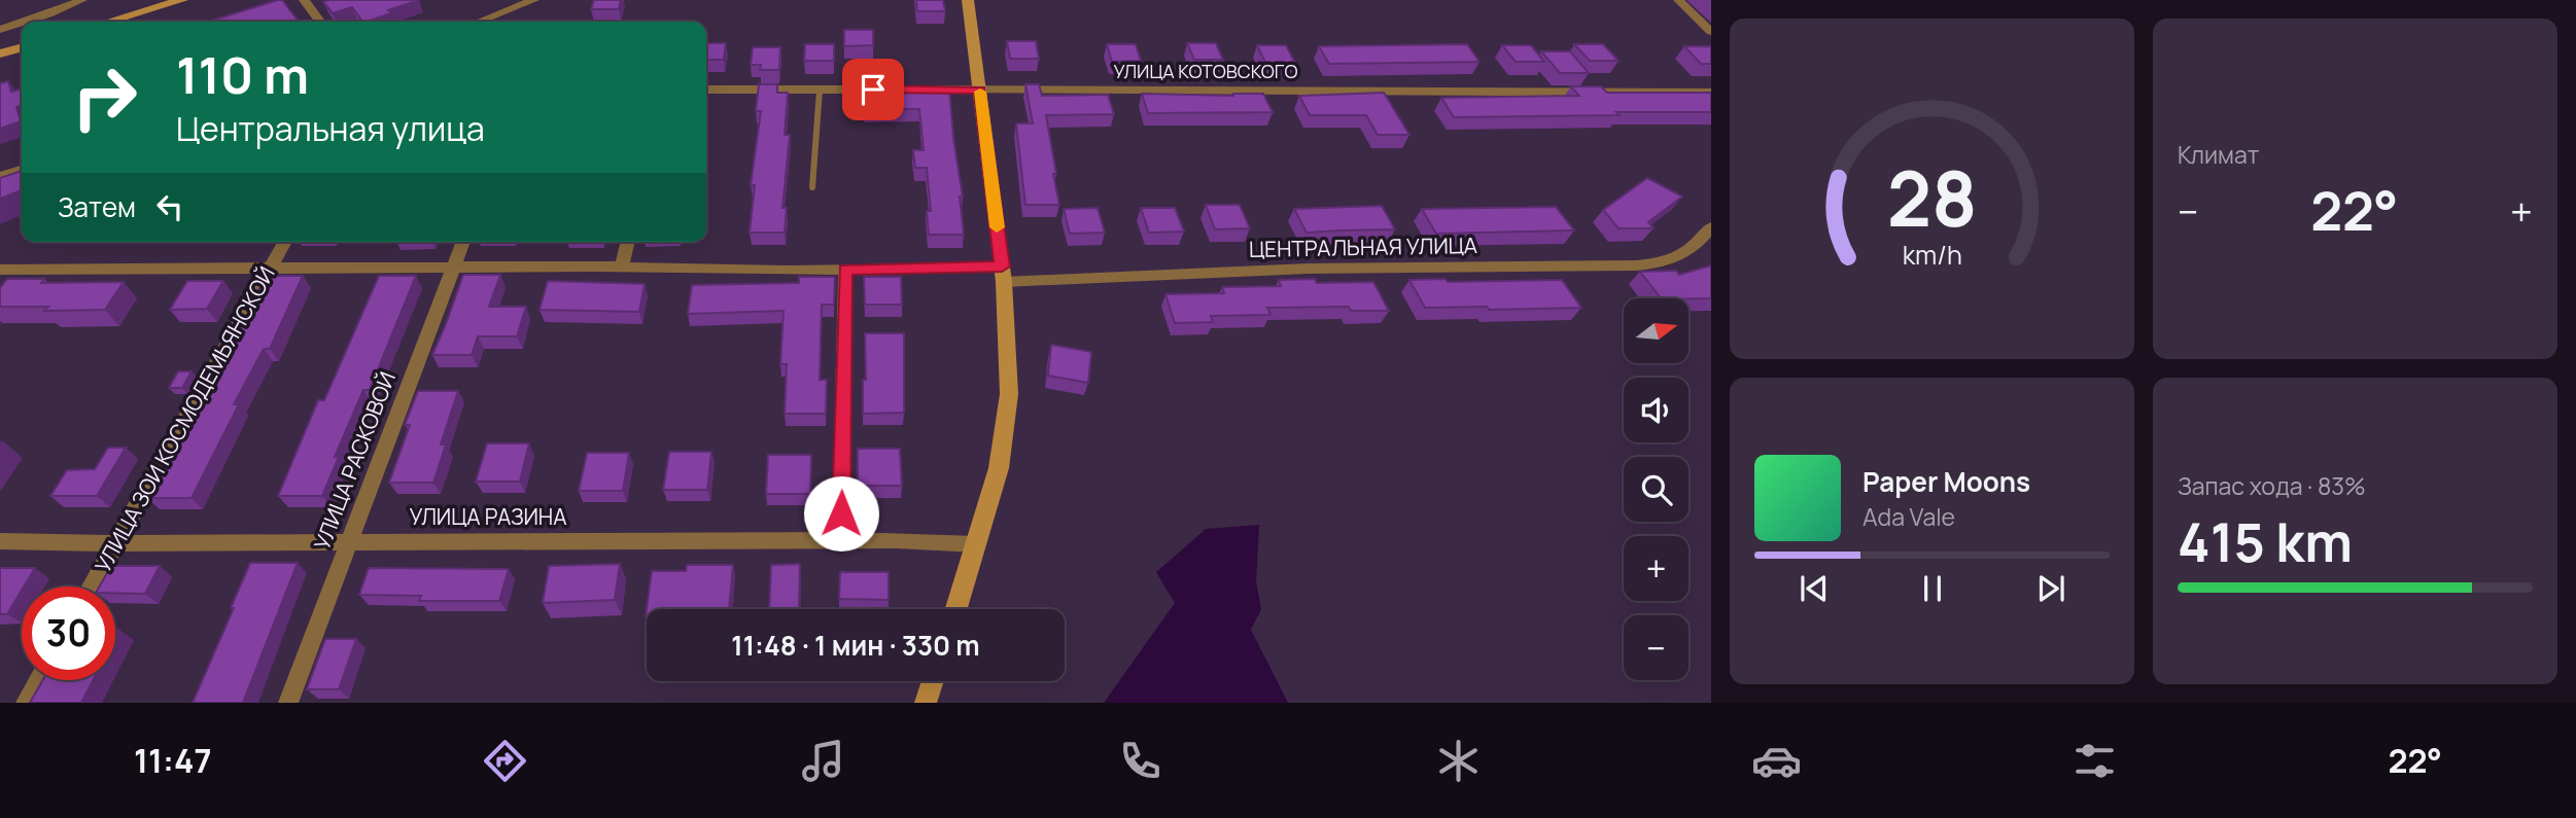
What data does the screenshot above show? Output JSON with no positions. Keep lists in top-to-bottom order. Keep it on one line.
{"streets":{"street":["УЛИЦА КОТОВСКОГО","ЦЕНТРАЛЬНАЯ УЛИЦА","УЛИЦА ЗОИ КОСМОДЕМЬЯНСКОЙ","УЛИЦА РАСКОВОЙ","УЛИЦА РАЗИНА"]},"crossings":[["ЦЕНТРАЛЬНАЯ УЛИЦА","УЛИЦА ЗОИ КОСМОДЕМЬЯНСКОЙ"],["ЦЕНТРАЛЬНАЯ УЛИЦА","УЛИЦА РАСКОВОЙ"],["УЛИЦА ЗОИ КОСМОДЕМЬЯНСКОЙ","УЛИЦА РАЗИНА"],["УЛИЦА РАСКОВОЙ","УЛИЦА РАЗИНА"]],"north":"right","page":{"tile":["Климат",["Запас хода · 83%","415 km"]],"turn":["110 m","Центральная улица"],"then":"Затем","heat":["−","22°","+"],"map_buttons":["+","−"],"song":["Paper Moons","Ada Vale"],"limit":"30","trip":"11:48 · 1 мин · 330 m","tabs":["11:47","22°"],"gauge":["28","km/h"]}}
